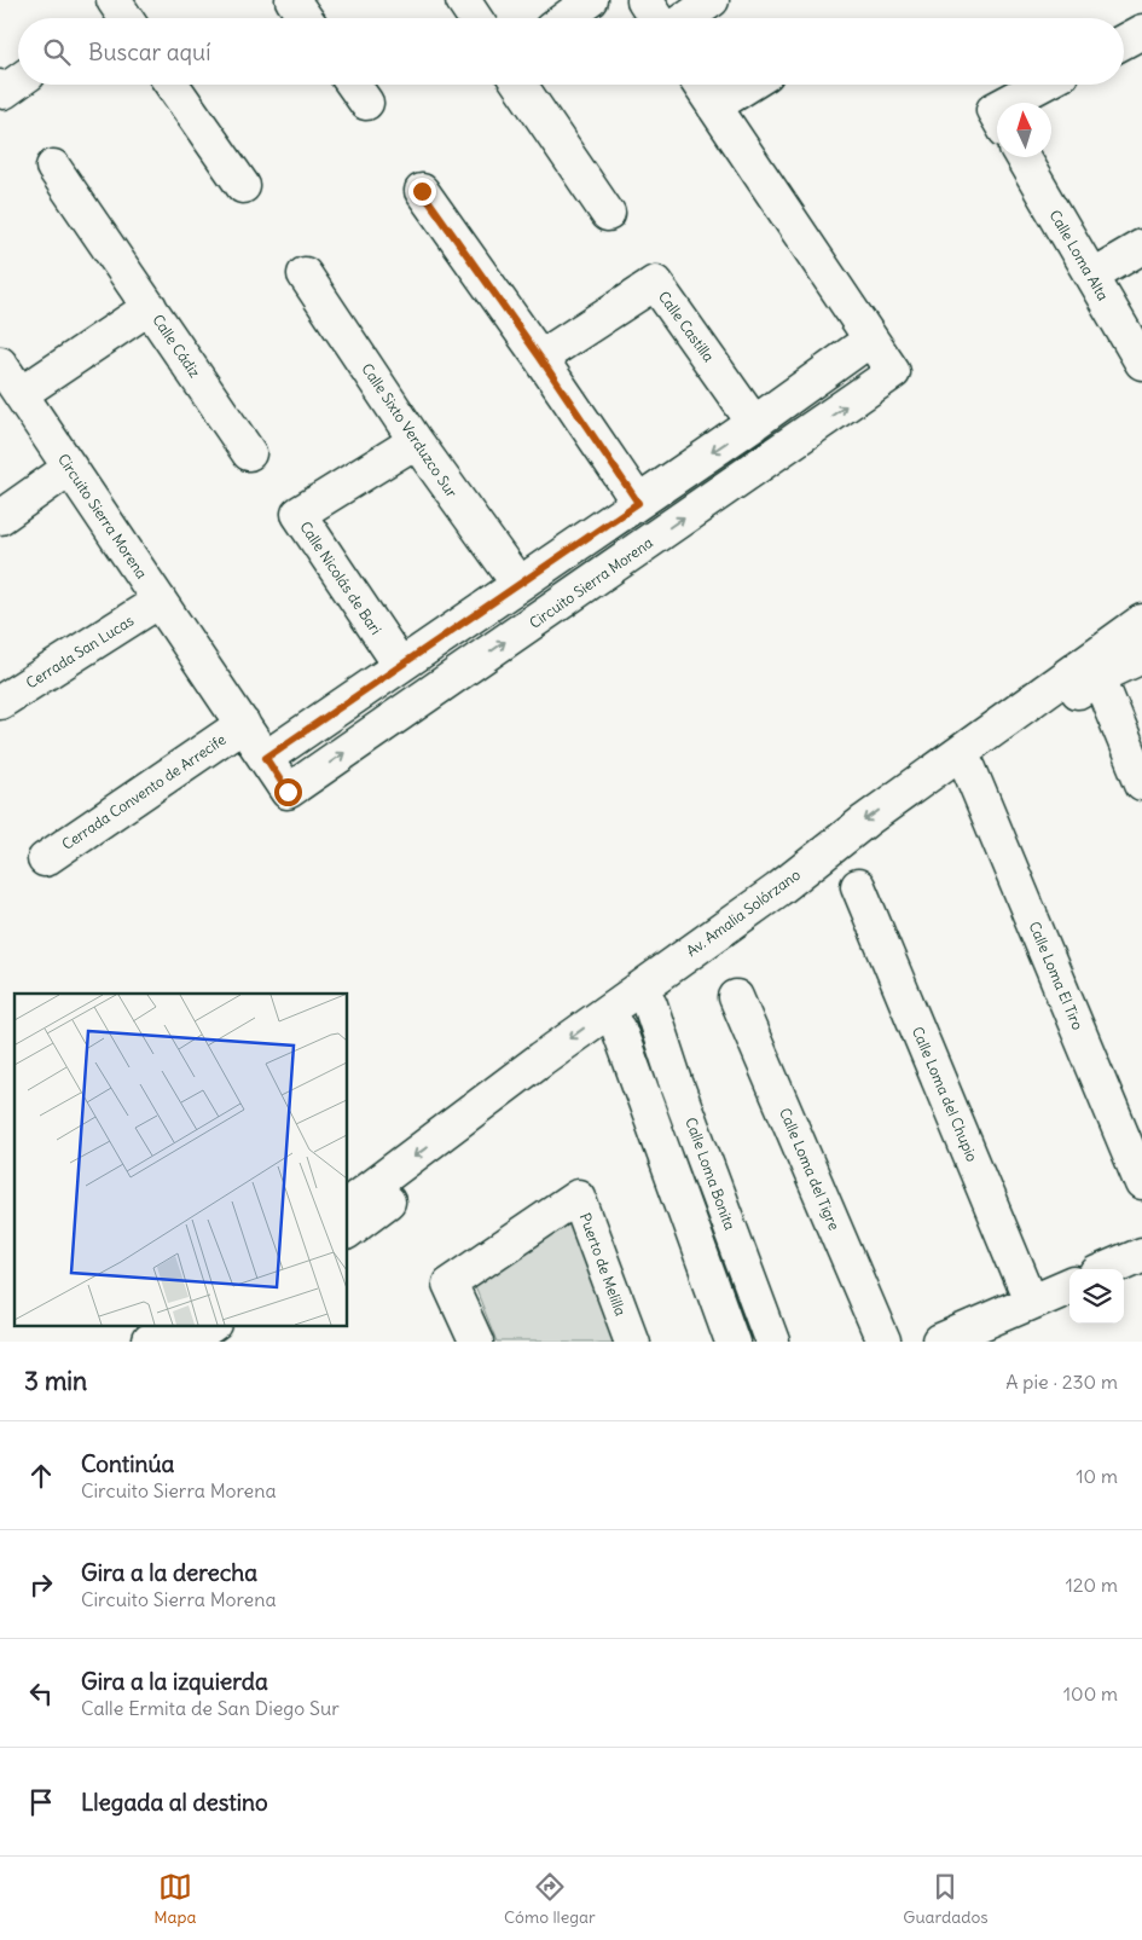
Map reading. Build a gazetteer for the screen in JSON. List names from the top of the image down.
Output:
{
  "streets": {
    "street": [
      "Calle Loma Alta",
      "Calle Castilla",
      "Calle Cádiz",
      "Calle Sixto Verduzco Sur",
      "Circuito Sierra Morena",
      "Calle Nicolás de Bari",
      "Cerrada San Lucas",
      "Cerrada Convento de Arrecife",
      "Av. Amalia Solórzano",
      "Calle Loma El Tiro",
      "Calle Loma del Chupio",
      "Calle Loma del Tigre",
      "Calle Loma Bonita",
      "Puerto de Melilla"
    ]
  },
  "crossings": [
    ["Calle Cádiz", "Circuito Sierra Morena"],
    ["Calle Sixto Verduzco Sur", "Calle Nicolás de Bari"],
    ["Circuito Sierra Morena", "Cerrada San Lucas"],
    ["Circuito Sierra Morena", "Cerrada Convento de Arrecife"],
    ["Av. Amalia Solórzano", "Calle Loma El Tiro"],
    ["Av. Amalia Solórzano", "Calle Loma Bonita"]
  ],
  "north": "top",
  "page": {
    "search": "Buscar aquí",
    "heading": ["3 min", "A pie · 230 m"],
    "list": [
      ["Continúa", "Circuito Sierra Morena", "10 m"],
      ["Gira a la derecha", "Circuito Sierra Morena", "120 m"],
      ["Gira a la izquierda", "Calle Ermita de San Diego Sur", "100 m"],
      "Llegada al destino"
    ],
    "nav": ["Mapa", "Cómo llegar", "Guardados"]
  }
}
